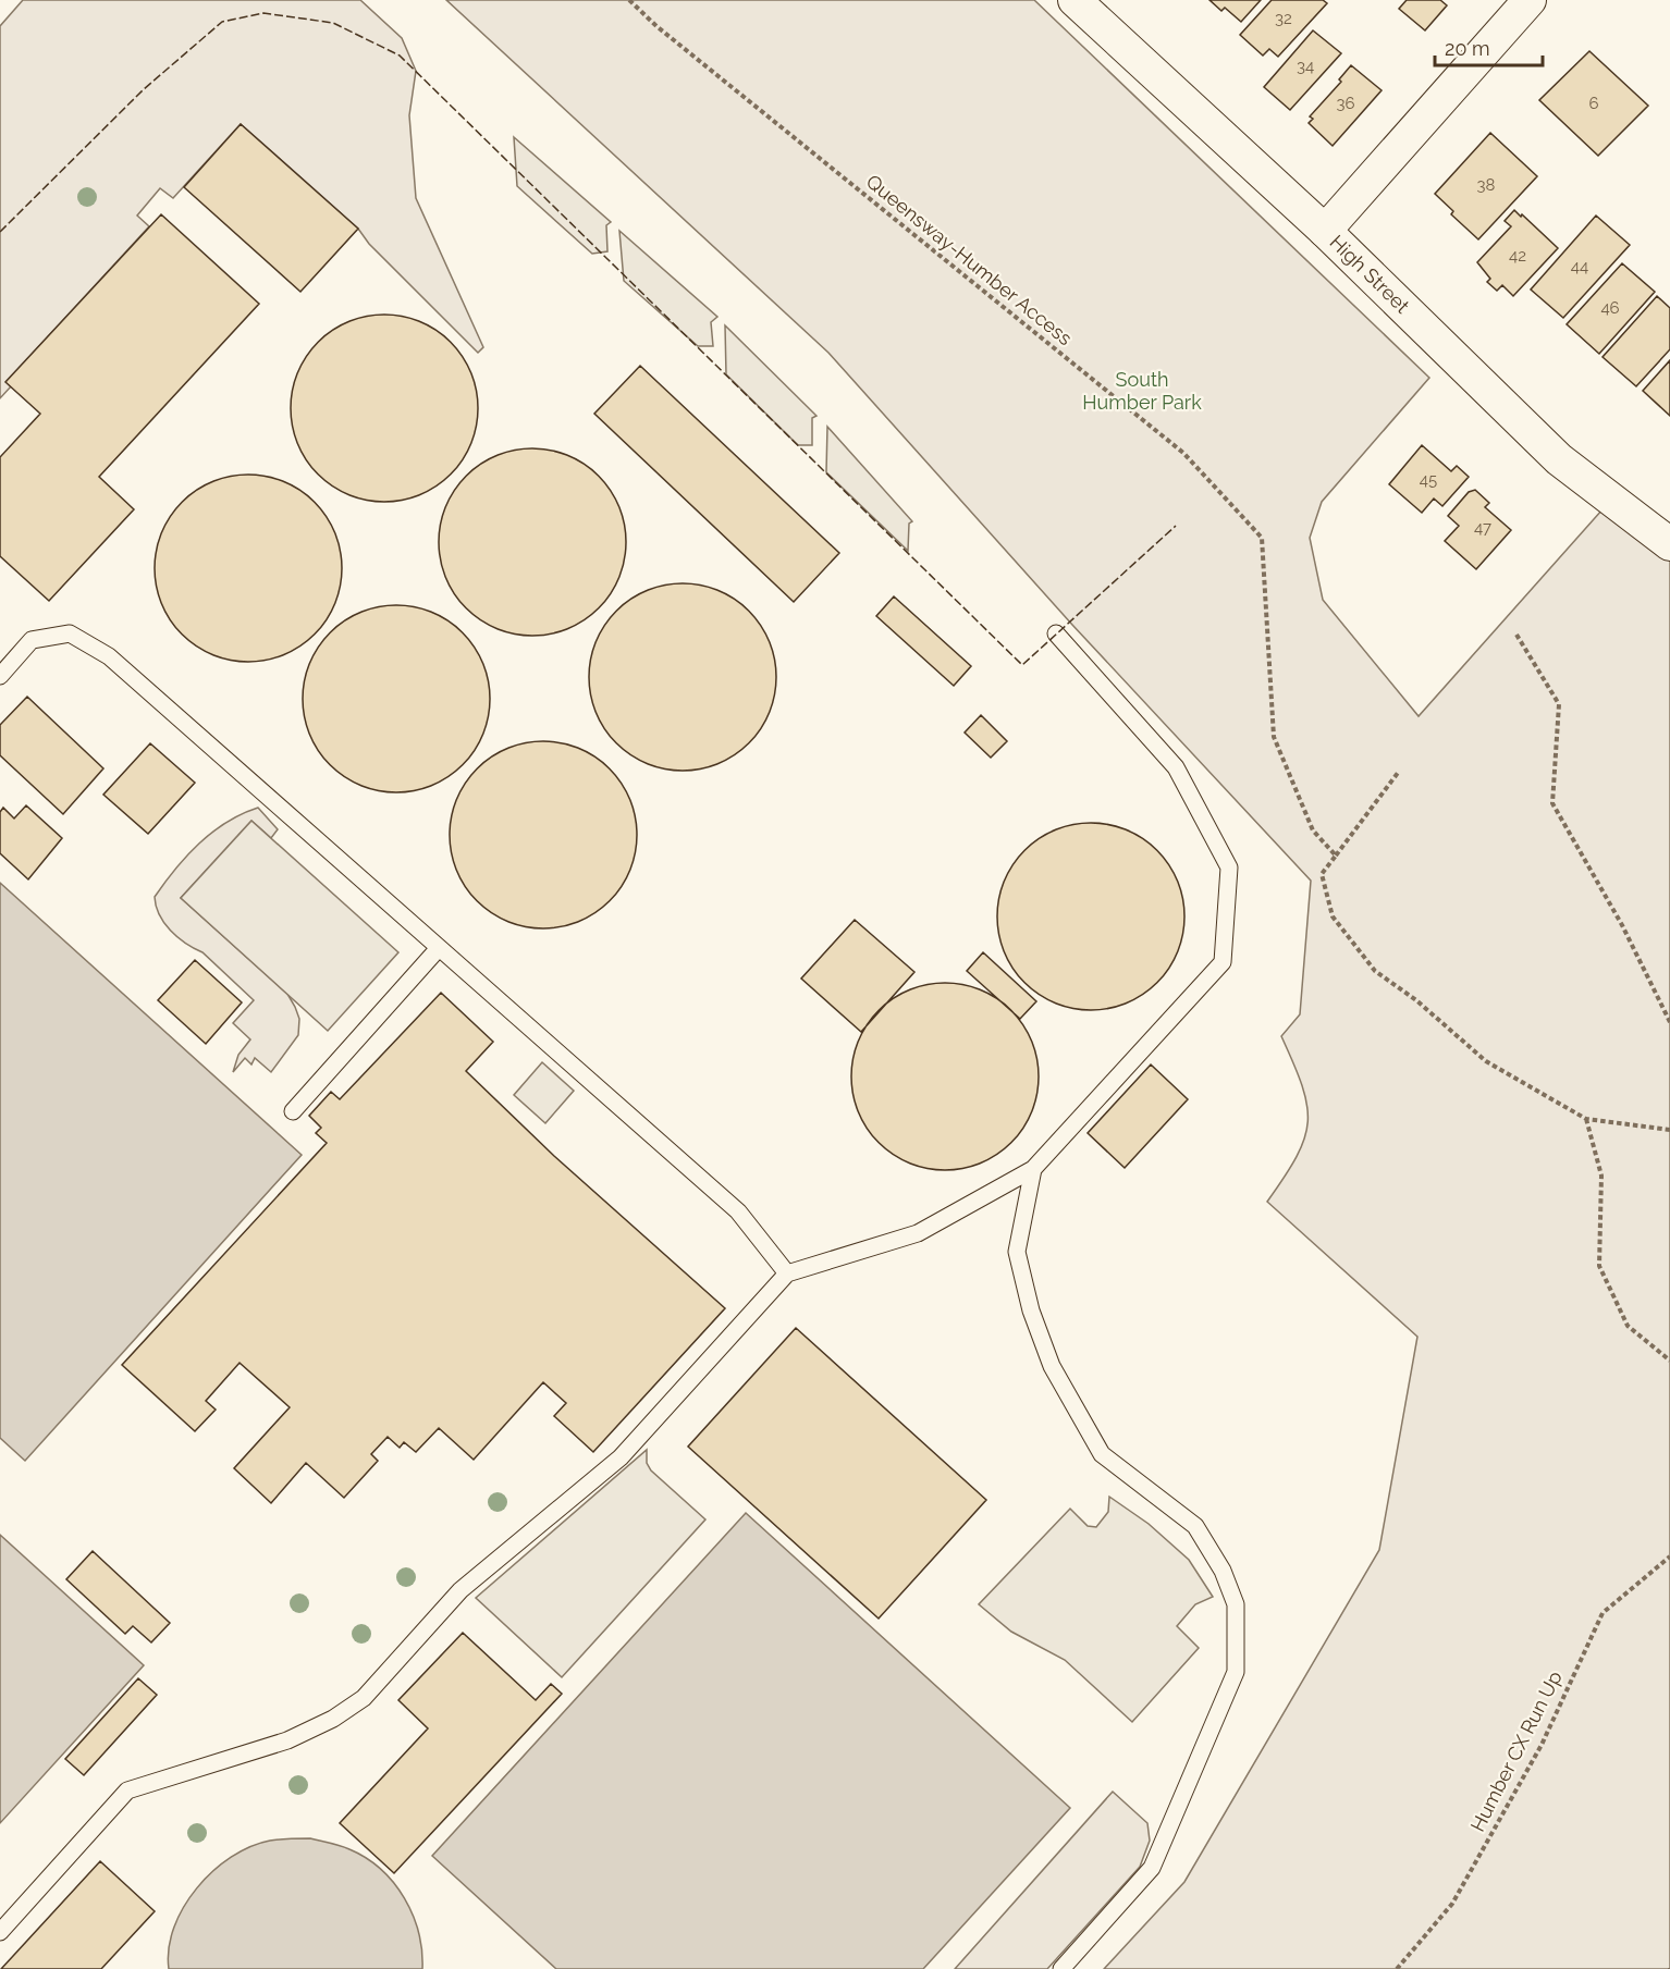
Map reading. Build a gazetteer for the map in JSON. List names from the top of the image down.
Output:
{
  "streets": {
    "street": ["High Street"],
    "path": ["Queensway-Humber Access", "Humber CX Run Up"]
  },
  "parks": ["South Humber Park"],
  "house_numbers": [
    "32",
    "34",
    "36",
    "6",
    "38",
    "42",
    "44",
    "46",
    "45",
    "47"
  ],
  "scale_bar": "20 m"
}
